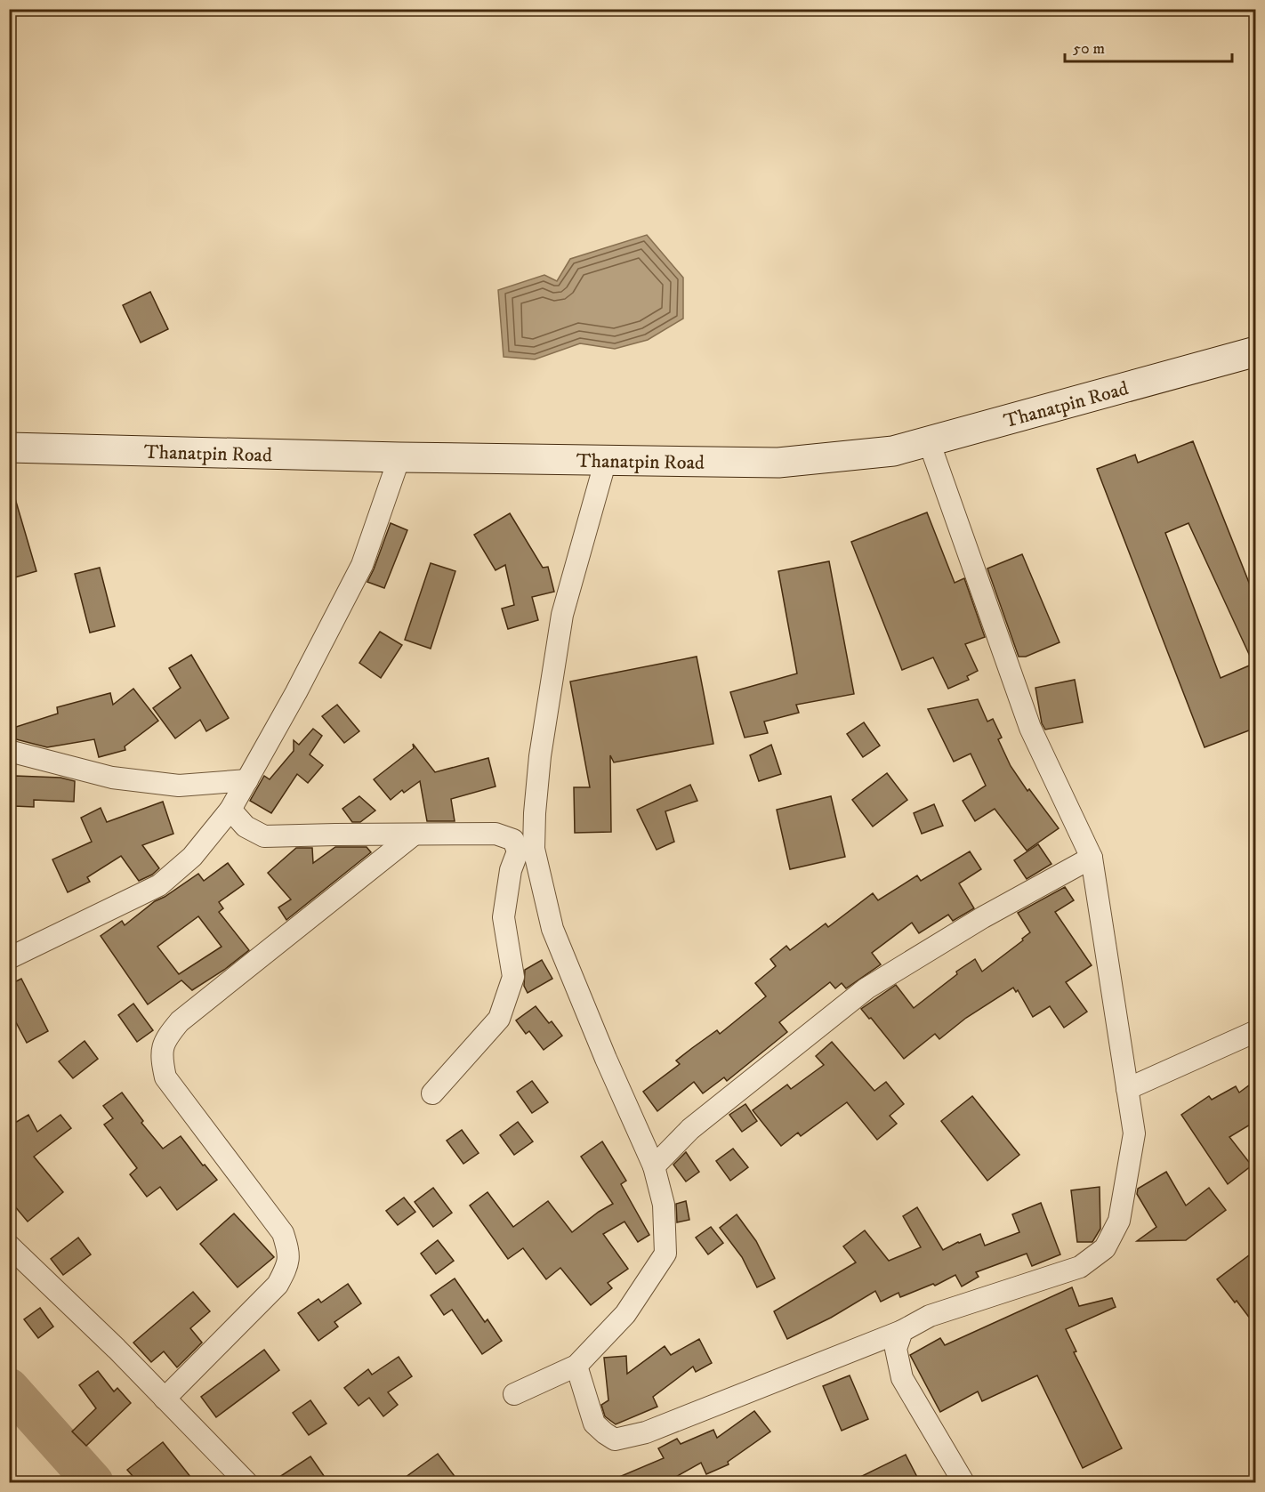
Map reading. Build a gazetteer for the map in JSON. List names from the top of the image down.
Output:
{
  "streets": {
    "main road": ["Thanatpin Road"]
  },
  "scale_bar": "50 m"
}
